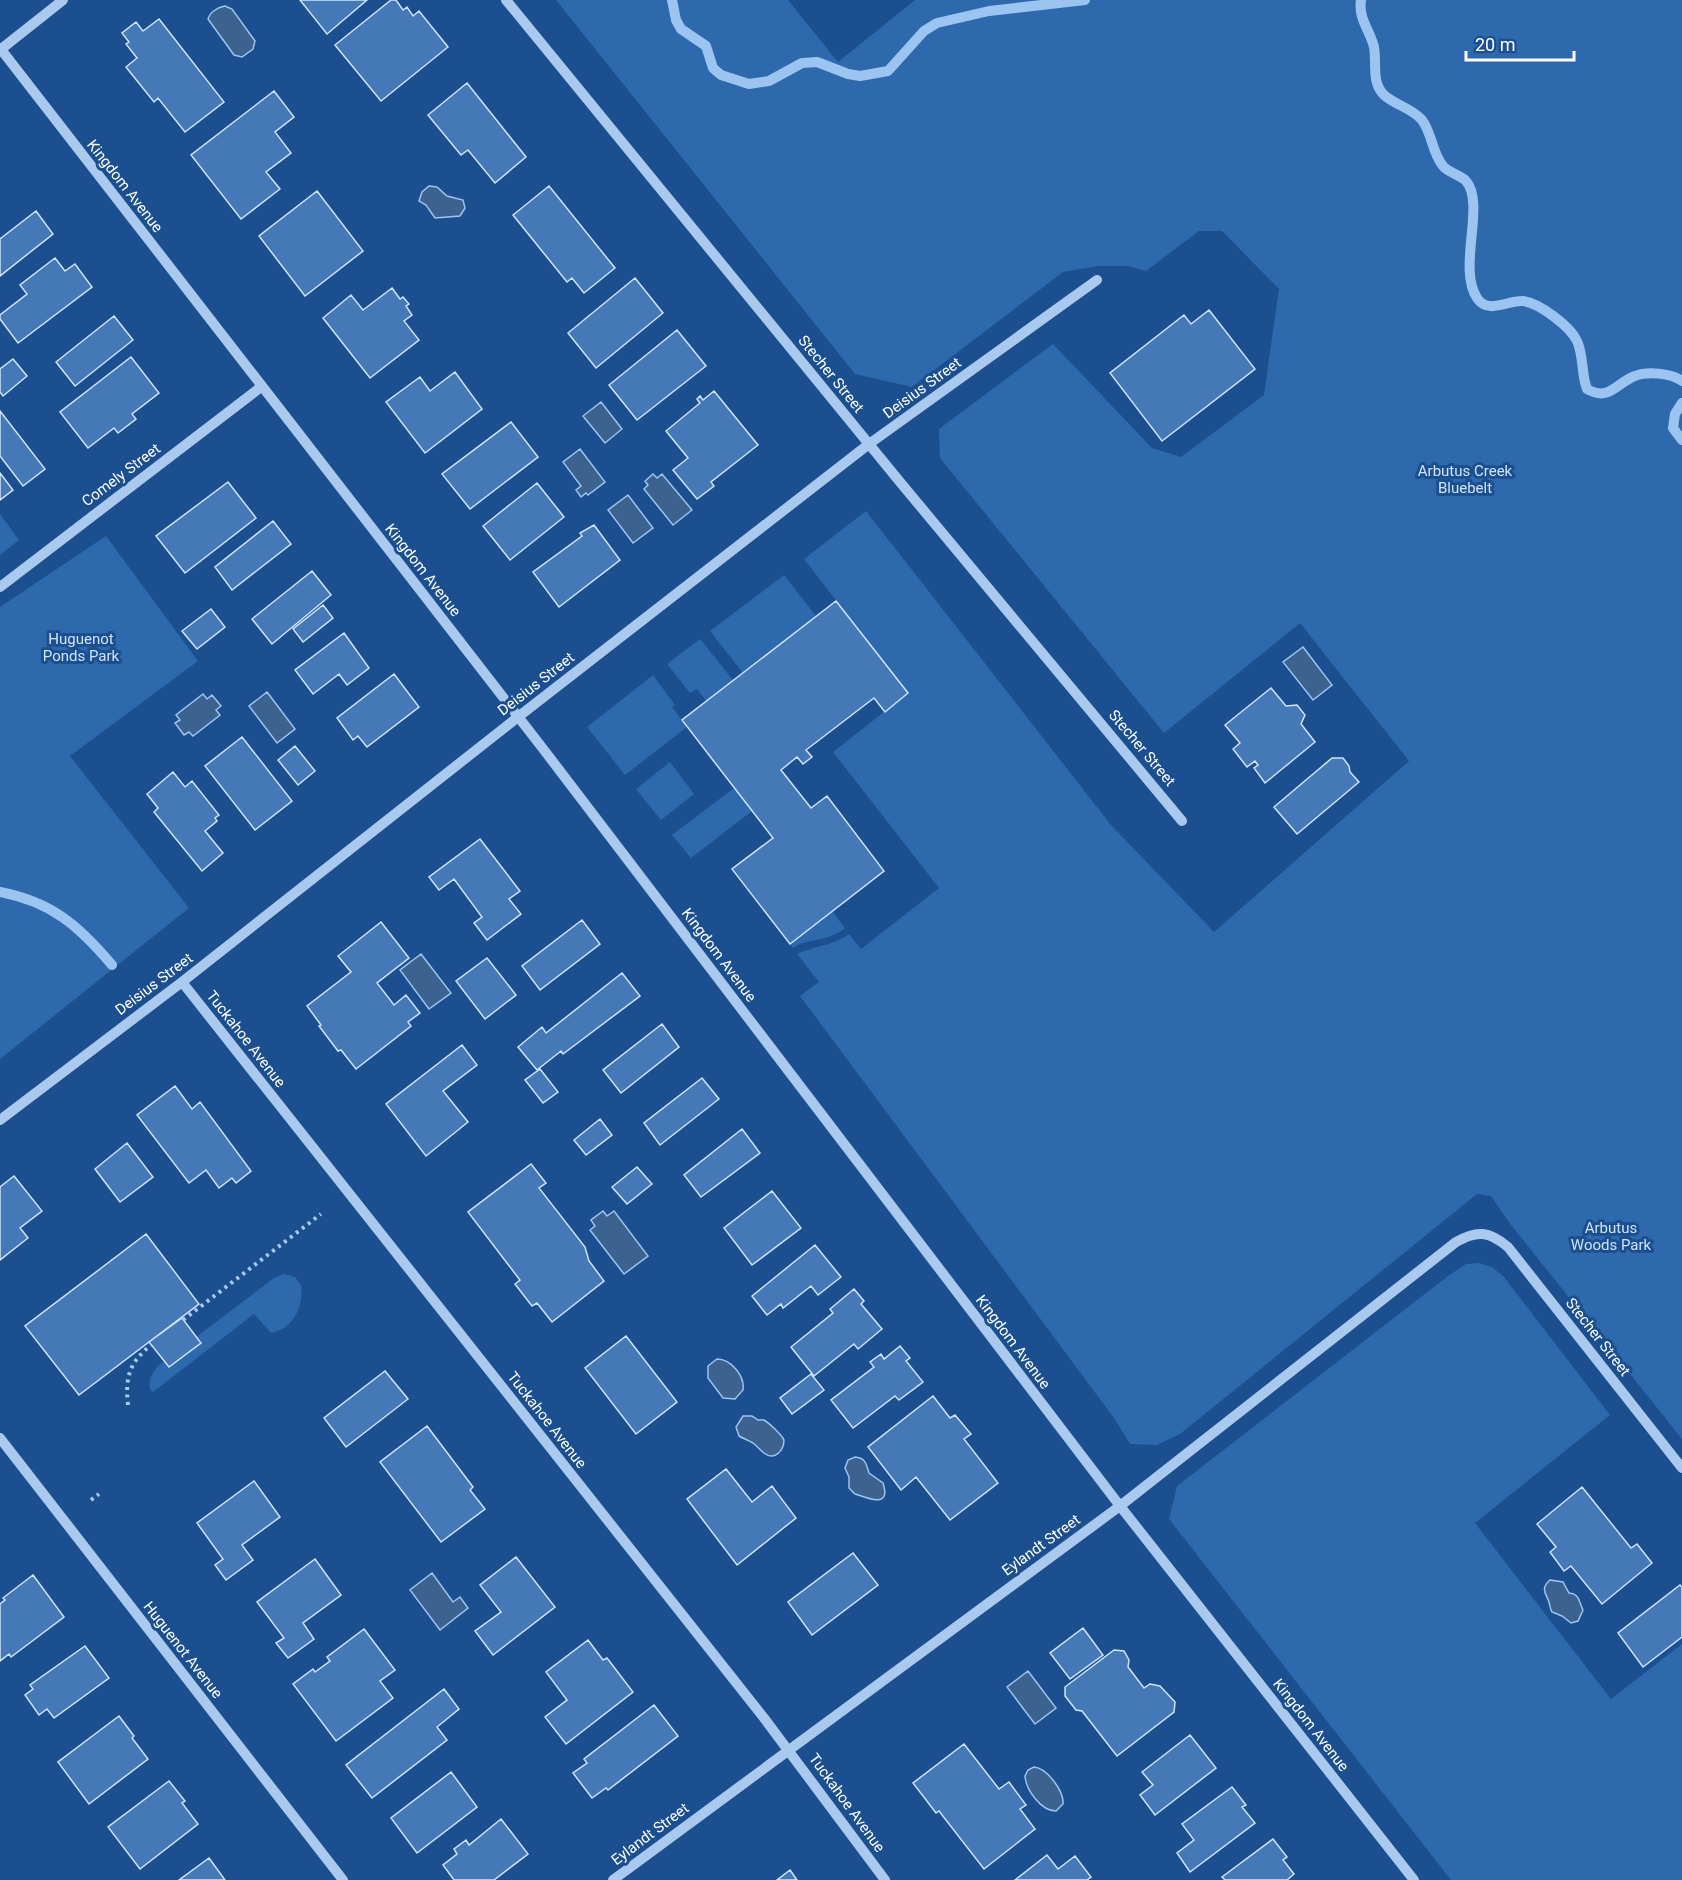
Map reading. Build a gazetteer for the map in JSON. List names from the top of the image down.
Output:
{
  "streets": {
    "street": [
      "Kingdom Avenue",
      "Stecher Street",
      "Deisius Street",
      "Comely Street",
      "Tuckahoe Avenue",
      "Eylandt Street",
      "Huguenot Avenue"
    ]
  },
  "crossings": [
    ["Kingdom Avenue", "Deisius Street"],
    ["Kingdom Avenue", "Comely Street"],
    ["Kingdom Avenue", "Eylandt Street"],
    ["Stecher Street", "Deisius Street"],
    ["Stecher Street", "Eylandt Street"],
    ["Deisius Street", "Tuckahoe Avenue"],
    ["Tuckahoe Avenue", "Eylandt Street"]
  ],
  "parks": ["Arbutus Creek Bluebelt", "Huguenot Ponds Park", "Arbutus Woods Park"],
  "scale_bar": "20 m"
}
